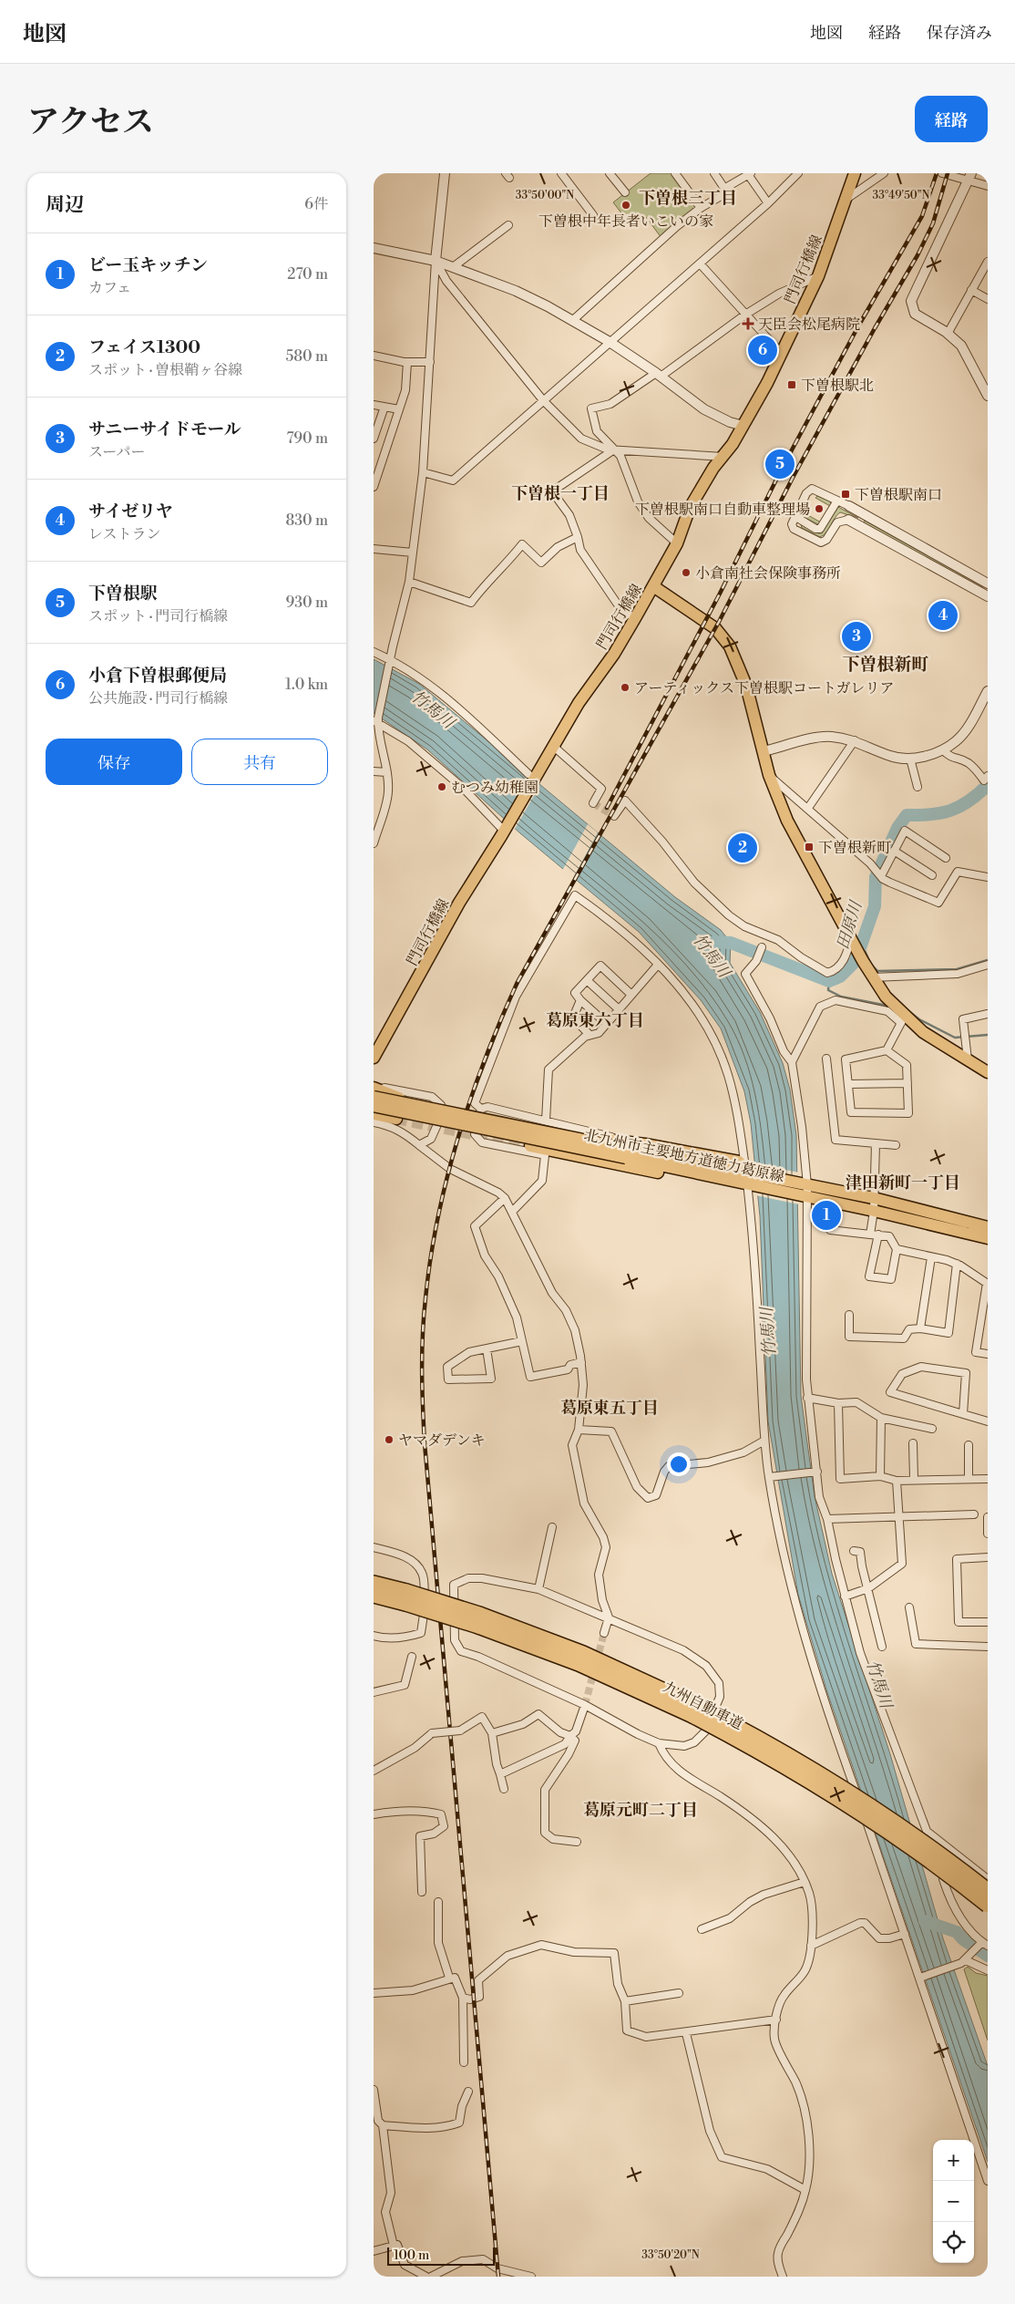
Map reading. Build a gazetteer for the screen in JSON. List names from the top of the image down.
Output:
{
  "streets": {
    "highway": ["九州自動車道"],
    "main road": ["門司行橋線", "北九州市主要地方道徳力葛原線"]
  },
  "districts": [
    "下曽根三丁目",
    "下曽根一丁目",
    "下曽根新町",
    "葛原東六丁目",
    "津田新町一丁目",
    "葛原東五丁目",
    "葛原元町二丁目"
  ],
  "water": ["竹馬川", "田原川"],
  "places": {
    "other": [
      "下曽根中年長者いこいの家",
      "下曽根駅南口自動車整理場",
      "小倉南社会保険事務所",
      "アーティックス下曽根駅コートガレリア",
      "むつみ幼稚園",
      "ヤマダデンキ"
    ],
    "health": ["天臣会松尾病院"],
    "transit": ["下曽根駅北", "下曽根駅南口", "下曽根新町"]
  },
  "scale_bar": "100 m",
  "page": {
    "header": "地図",
    "nav": ["地図", "経路", "保存済み"],
    "title": "アクセス",
    "buttons": [
      "経路",
      ["保存", "共有"]
    ],
    "heading": ["周辺", "6件"],
    "list": [
      {
        "mark": "1",
        "name": "ビー玉キッチン",
        "note": "カフェ",
        "value": "270 m"
      },
      {
        "mark": "2",
        "name": "フェイス1300",
        "note": "スポット · 曽根鞘ヶ谷線",
        "value": "580 m"
      },
      {
        "mark": "3",
        "name": "サニーサイドモール",
        "note": "スーパー",
        "value": "790 m"
      },
      {
        "mark": "4",
        "name": "サイゼリヤ",
        "note": "レストラン",
        "value": "830 m"
      },
      {
        "mark": "5",
        "name": "下曽根駅",
        "note": "スポット · 門司行橋線",
        "value": "930 m"
      },
      {
        "mark": "6",
        "name": "小倉下曽根郵便局",
        "note": "公共施設 · 門司行橋線",
        "value": "1.0 km"
      }
    ],
    "pins": [
      "6",
      "5",
      "4",
      "3",
      "2",
      "1"
    ],
    "map_buttons": ["+", "−"],
    "scale": "100 m"
  },
  "coordinates": ["33°50'00\"N", "33°49'50\"N", "33°50'20\"N"]
}
